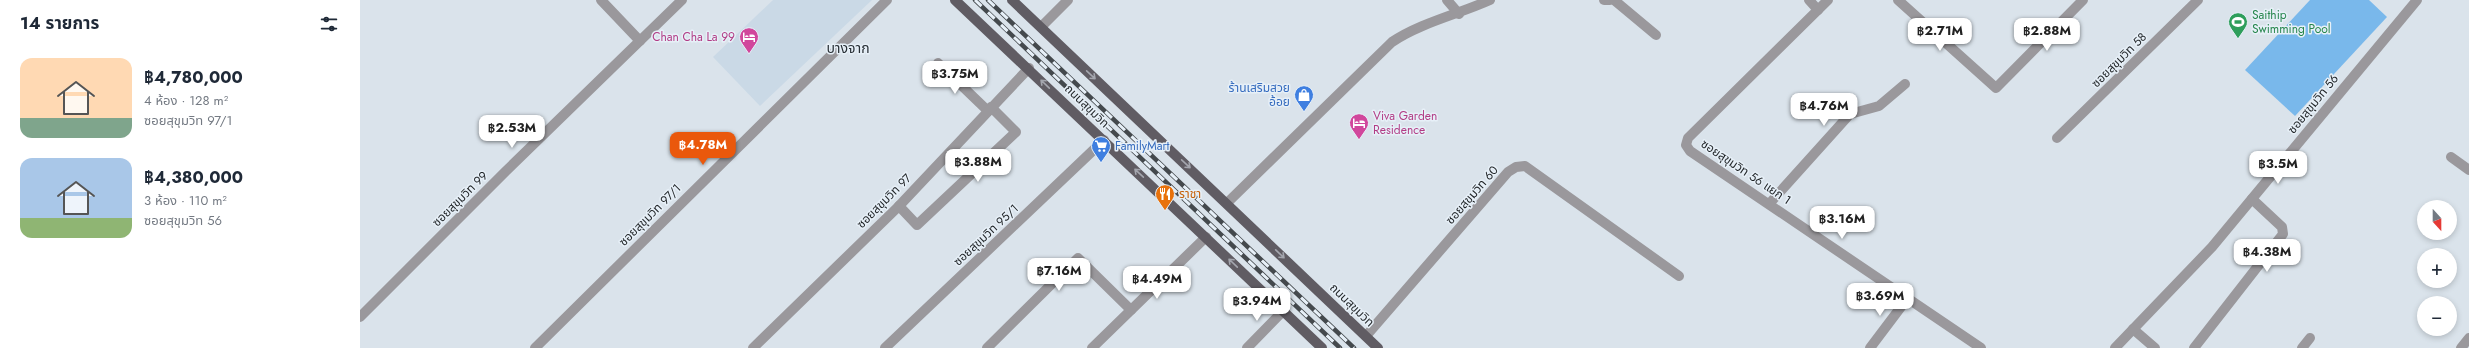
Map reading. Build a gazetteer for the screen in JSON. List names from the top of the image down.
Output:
{
  "streets": {
    "main road": ["ถนนสุขุมวิท"],
    "street": [
      "ซอยสุขุมวิท 58",
      "ซอยสุขุมวิท 56",
      "ซอยสุขุมวิท 56 แยก 1",
      "ซอยสุขุมวิท 60",
      "ซอยสุขุมวิท 99",
      "ซอยสุขุมวิท 97",
      "ซอยสุขุมวิท 97/1",
      "ซอยสุขุมวิท 95/1"
    ]
  },
  "crossings": [
    ["ถนนสุขุมวิท", "ซอยสุขุมวิท 60"],
    ["ถนนสุขุมวิท", "ซอยสุขุมวิท 97"],
    ["ถนนสุขุมวิท", "ซอยสุขุมวิท 95/1"]
  ],
  "districts": ["บางจาก"],
  "places": {
    "sports": ["Saithip Swimming Pool"],
    "hotel": ["Chan Cha La 99", "Viva Garden Residence"],
    "shop": ["ร้านเสริมสวย อ้อย"],
    "supermarket": ["FamilyMart"],
    "restaurant": ["ราชา"]
  },
  "north": "bottom",
  "page": {
    "heading": "14 รายการ",
    "price": [
      "฿2.71M",
      "฿2.88M",
      "฿3.75M",
      "฿4.76M",
      "฿2.53M",
      "฿4.78M",
      "฿3.88M",
      "฿3.5M",
      "฿3.16M",
      "฿4.38M",
      "฿7.16M",
      "฿4.49M",
      "฿3.69M",
      "฿3.94M"
    ],
    "list": [
      {
        "name": "฿4,780,000",
        "note": "4 ห้อง · 128 m² · ซอยสุขุมวิท 97/1"
      },
      {
        "name": "฿4,380,000",
        "note": "3 ห้อง · 110 m² · ซอยสุขุมวิท 56"
      }
    ],
    "map_buttons": ["+", "−"]
  }
}
